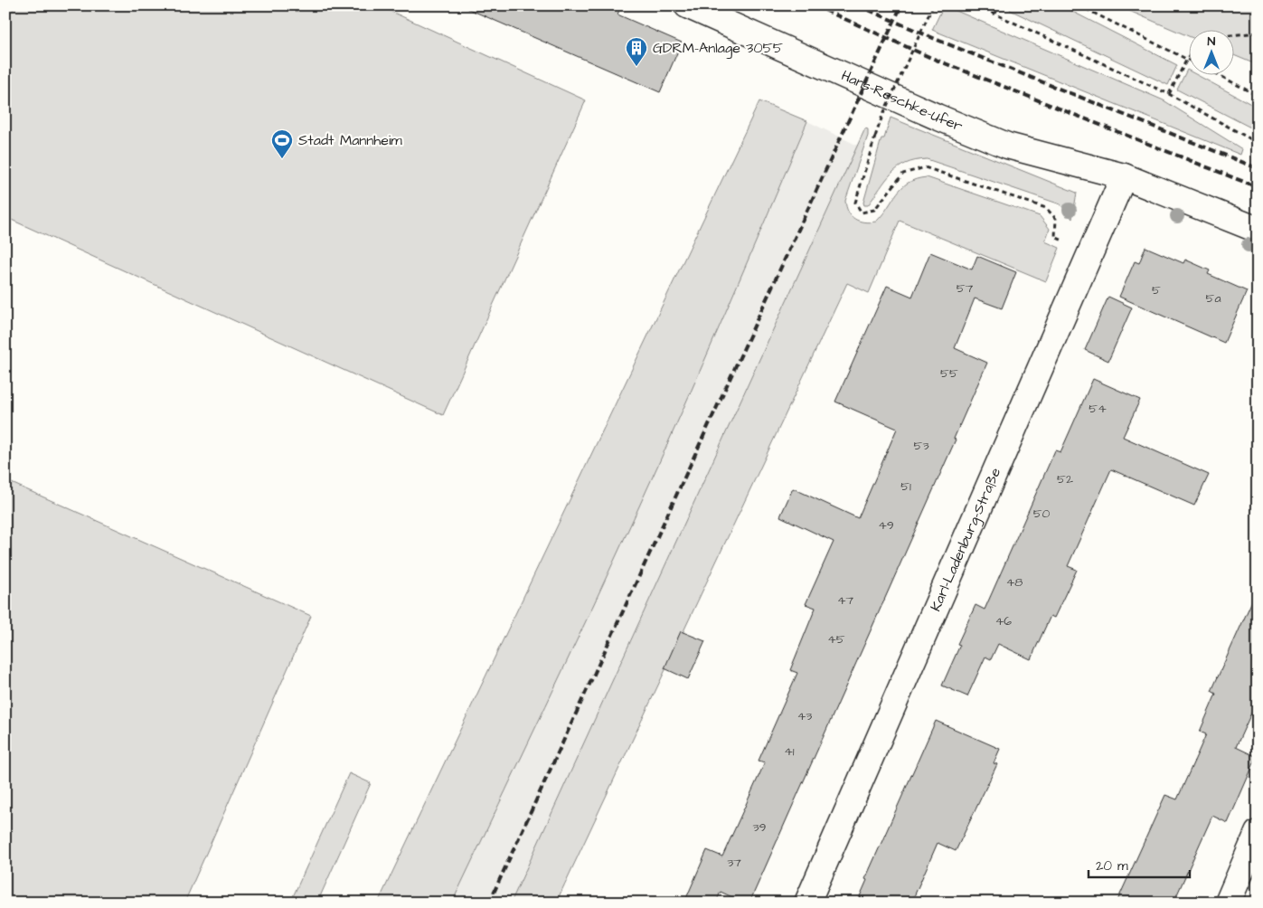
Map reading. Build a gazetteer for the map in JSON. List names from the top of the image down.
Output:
{
  "streets": {
    "street": ["Hans-Reschke-Ufer", "Karl-Ladenburg-Straße"]
  },
  "crossings": [
    ["Hans-Reschke-Ufer", "Karl-Ladenburg-Straße"]
  ],
  "places": {
    "building": ["GDRM-Anlage 3055"],
    "sports": ["Stadt Mannheim"]
  },
  "house_numbers": [
    "57",
    "5",
    "5a",
    "55",
    "54",
    "53",
    "52",
    "51",
    "50",
    "49",
    "48",
    "47",
    "46",
    "45",
    "43",
    "41",
    "39",
    "37"
  ],
  "scale_bar": "20 m",
  "north": "top"
}
